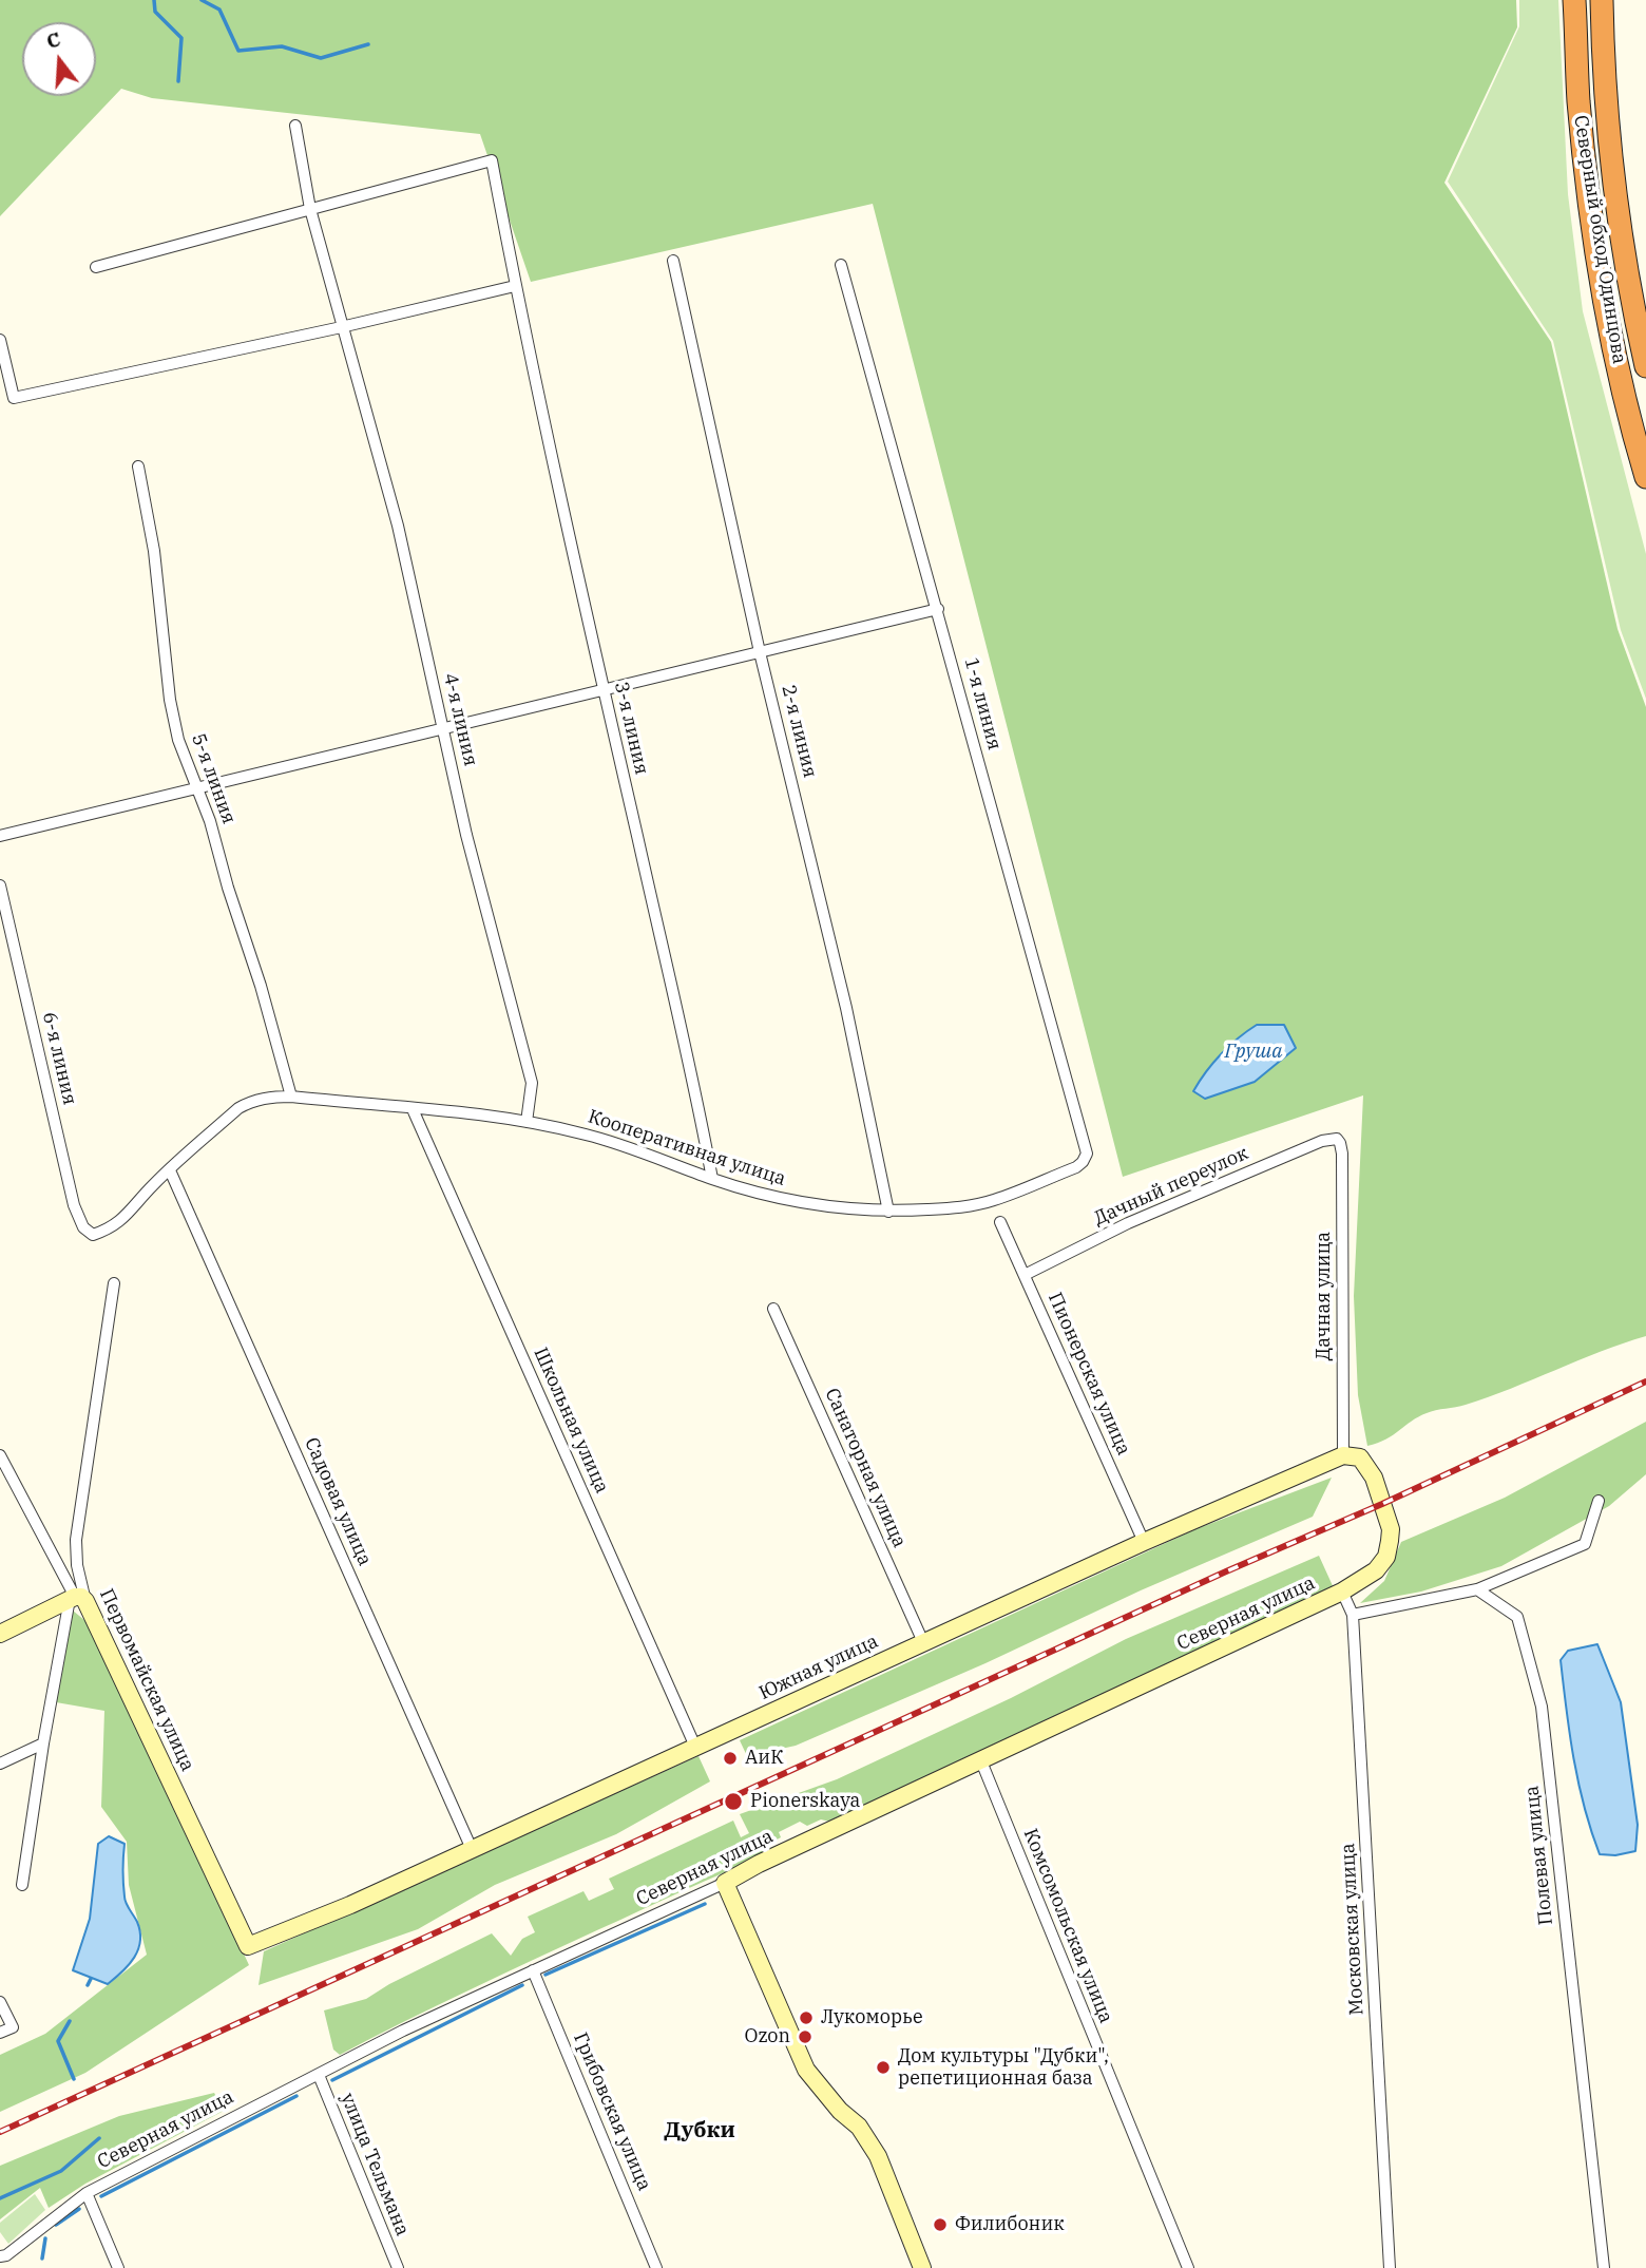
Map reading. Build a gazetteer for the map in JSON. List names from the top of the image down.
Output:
{
  "streets": {
    "highway": ["Северный обход Одинцова"],
    "street": [
      "1-я линия",
      "4-я линия",
      "3-я линия",
      "2-я линия",
      "5-я линия",
      "6-я линия",
      "Кооперативная улица",
      "Дачный переулок",
      "Дачная улица",
      "Пионерская улица",
      "Школьная улица",
      "Санаторная улица",
      "Садовая улица",
      "Северная улица",
      "Южная улица",
      "Первомайская улица",
      "Полевая улица",
      "Комсомольская улица",
      "Московская улица",
      "Грибовская улица",
      "улица Тельмана"
    ]
  },
  "crossings": [
    ["1-я линия", "Кооперативная улица"],
    ["4-я линия", "3-я линия"],
    ["4-я линия", "Кооперативная улица"],
    ["3-я линия", "Кооперативная улица"],
    ["2-я линия", "Кооперативная улица"],
    ["5-я линия", "Кооперативная улица"],
    ["6-я линия", "Кооперативная улица"],
    ["Кооперативная улица", "Школьная улица"],
    ["Кооперативная улица", "Садовая улица"],
    ["Дачный переулок", "Дачная улица"],
    ["Дачный переулок", "Пионерская улица"],
    ["Дачная улица", "Северная улица"],
    ["Дачная улица", "Южная улица"],
    ["Пионерская улица", "Южная улица"],
    ["Школьная улица", "Южная улица"],
    ["Санаторная улица", "Южная улица"],
    ["Садовая улица", "Южная улица"],
    ["Северная улица", "Южная улица"],
    ["Северная улица", "Комсомольская улица"],
    ["Северная улица", "Московская улица"],
    ["Северная улица", "Грибовская улица"],
    ["Северная улица", "улица Тельмана"],
    ["Южная улица", "Первомайская улица"]
  ],
  "districts": ["Дубки"],
  "water": ["Груша"],
  "places": [
    "АиК",
    "Pionerskaya",
    "Лукоморье",
    "Ozon",
    "Дом культуры \"Дубки\", репетиционная база",
    "Филибоник"
  ],
  "north": "top"
}
